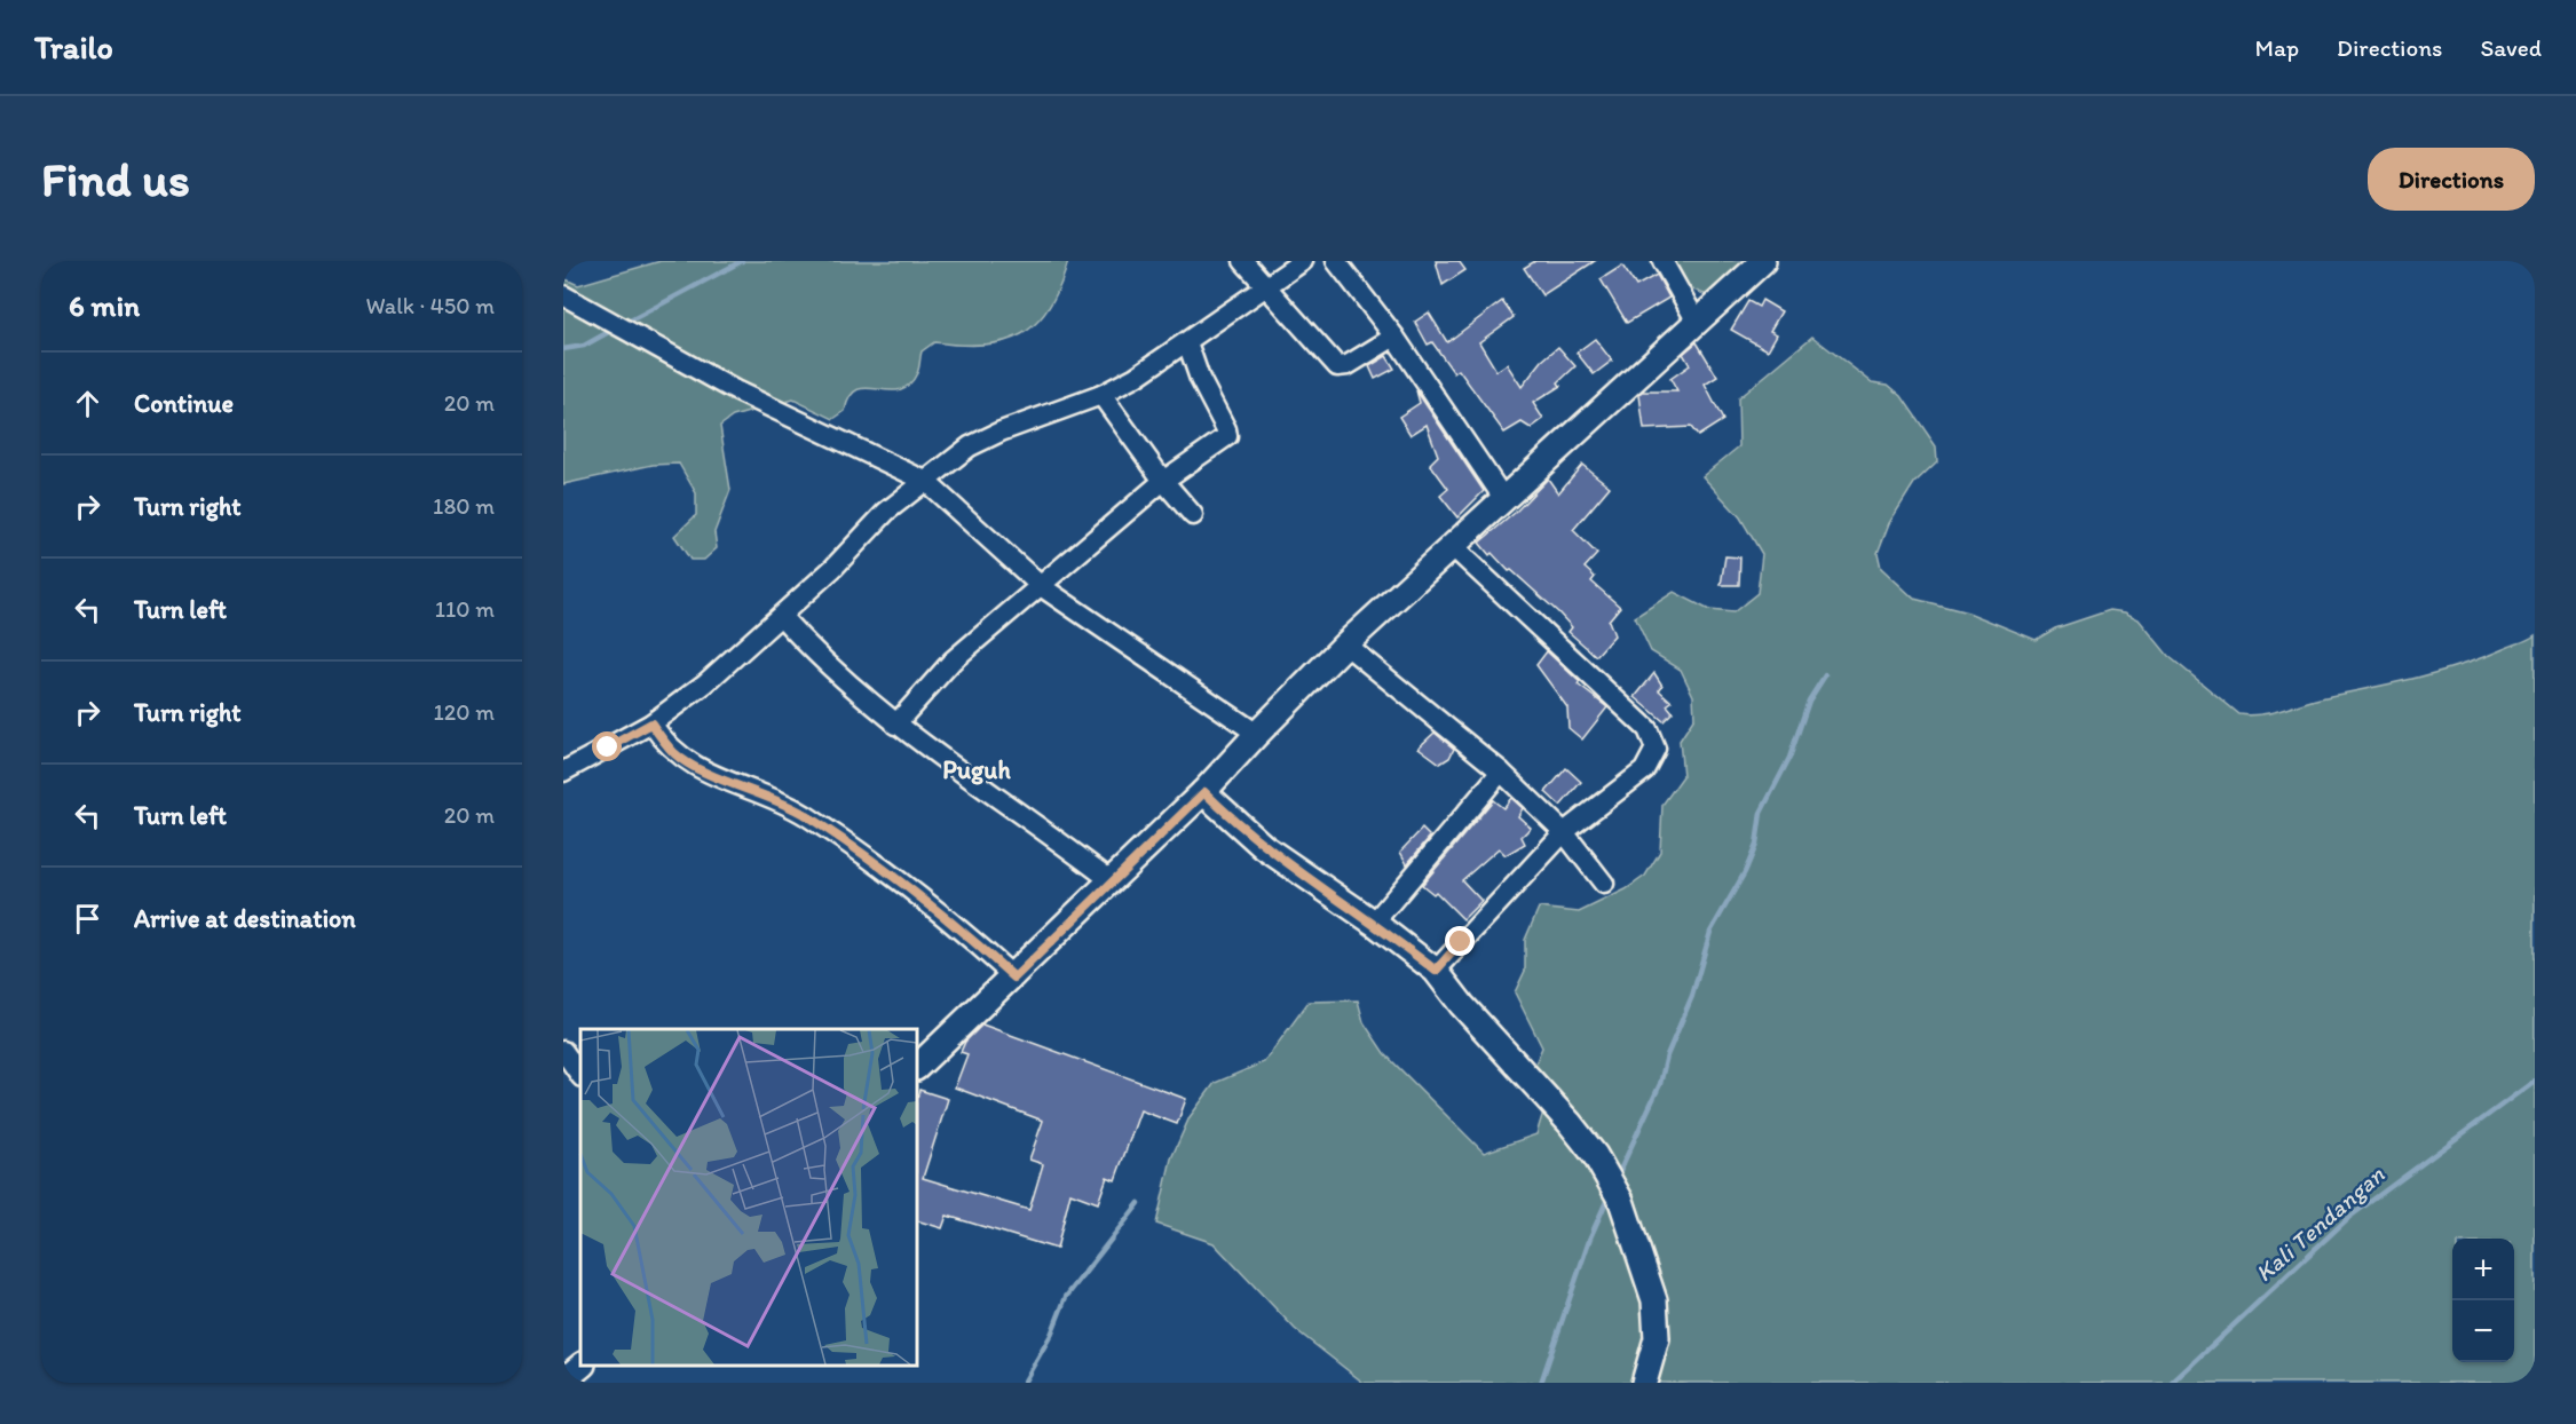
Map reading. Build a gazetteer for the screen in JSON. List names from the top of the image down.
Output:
{
  "districts": ["Puguh"],
  "water": ["Kali Tendangan"],
  "page": {
    "header": "Trailo",
    "nav": ["Map", "Directions", "Saved"],
    "buttons": "Directions",
    "title": "Find us",
    "heading": ["6 min", "Walk · 450 m"],
    "list": [
      ["Continue", "20 m"],
      ["Turn right", "180 m"],
      ["Turn left", "110 m"],
      ["Turn right", "120 m"],
      ["Turn left", "20 m"],
      "Arrive at destination"
    ],
    "map_buttons": ["+", "−"]
  }
}
